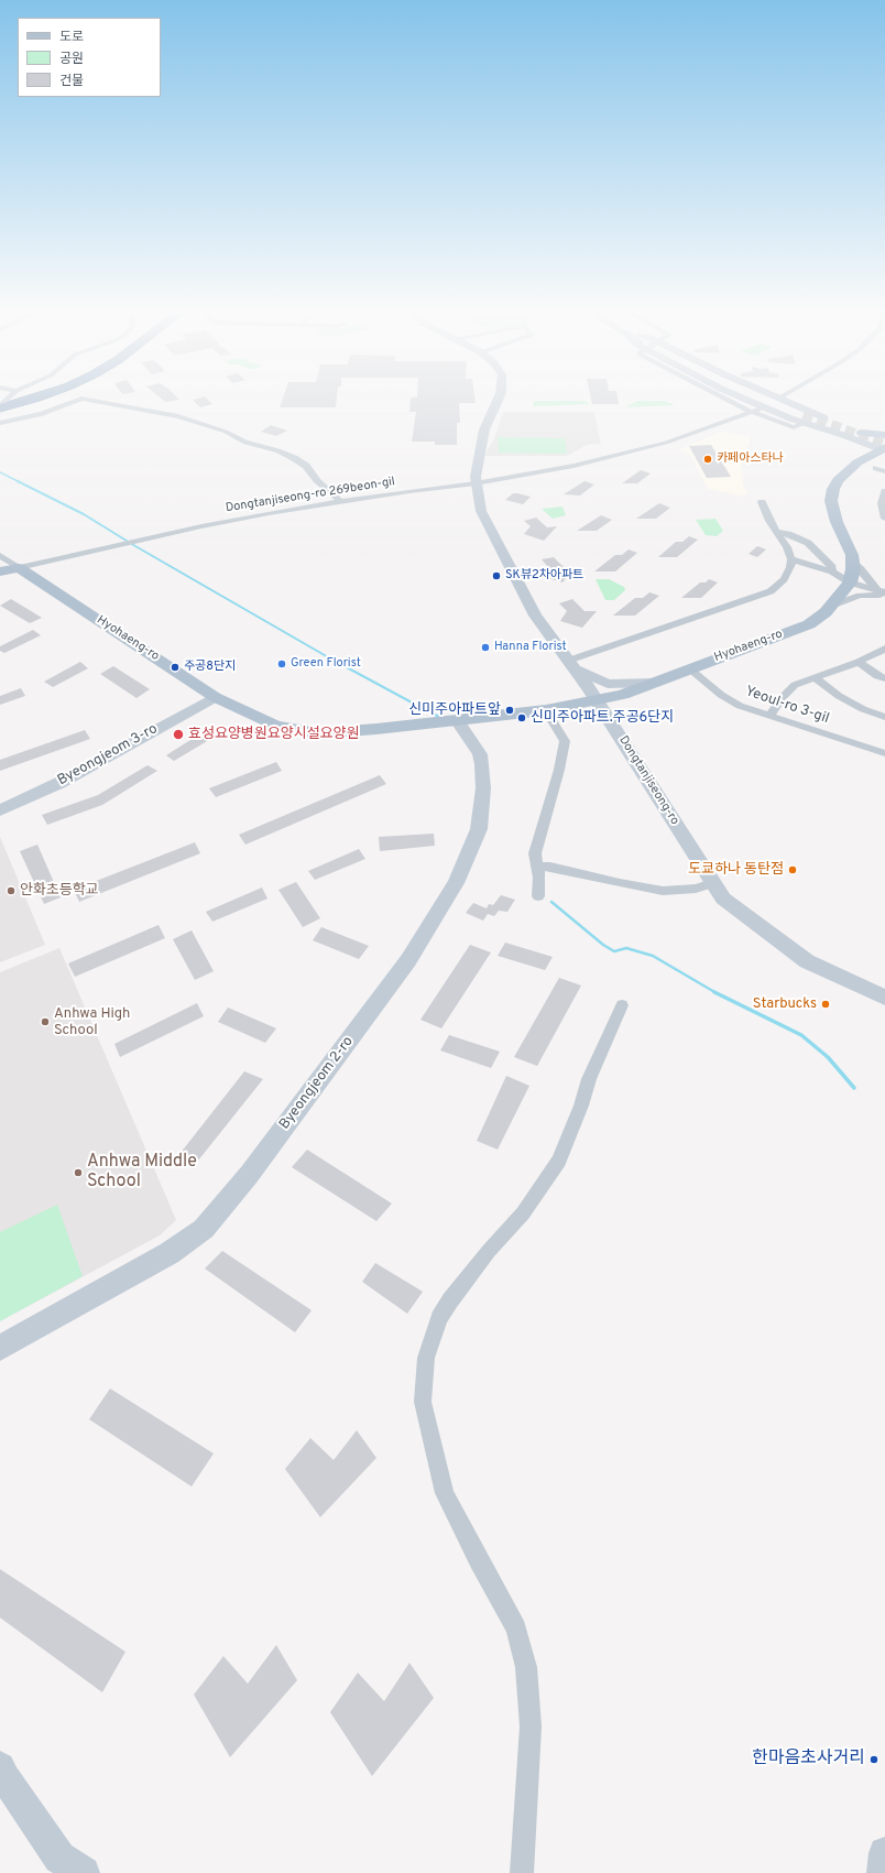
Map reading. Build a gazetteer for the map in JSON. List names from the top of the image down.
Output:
{
  "streets": {
    "main road": [
      "Hyohaeng-ro",
      "Byeongjeom 3-ro",
      "Dongtanjiseong-ro",
      "Byeongjeom 2-ro"
    ],
    "street": ["Dongtanjiseong-ro 269beon-gil", "Yeoul-ro 3-gil"]
  },
  "crossings": [
    ["Dongtanjiseong-ro 269beon-gil", "Dongtanjiseong-ro"],
    ["Hyohaeng-ro", "Yeoul-ro 3-gil"],
    ["Hyohaeng-ro", "Byeongjeom 3-ro"],
    ["Hyohaeng-ro", "Dongtanjiseong-ro"],
    ["Hyohaeng-ro", "Byeongjeom 2-ro"]
  ],
  "places": [
    "카페아스타나",
    "SK뷰2차아파트",
    "Hanna Florist",
    "Green Florist",
    "주공8단지",
    "신미주아파트앞",
    "신미주아파트.주공6단지",
    "효성요양병원요양시설요양원",
    "도쿄하나 동탄점",
    "안화초등학교",
    "Starbucks",
    "Anhwa High School",
    "Anhwa Middle School",
    "한마음초사거리"
  ],
  "legend": ["도로", "공원", "건물"]
}
